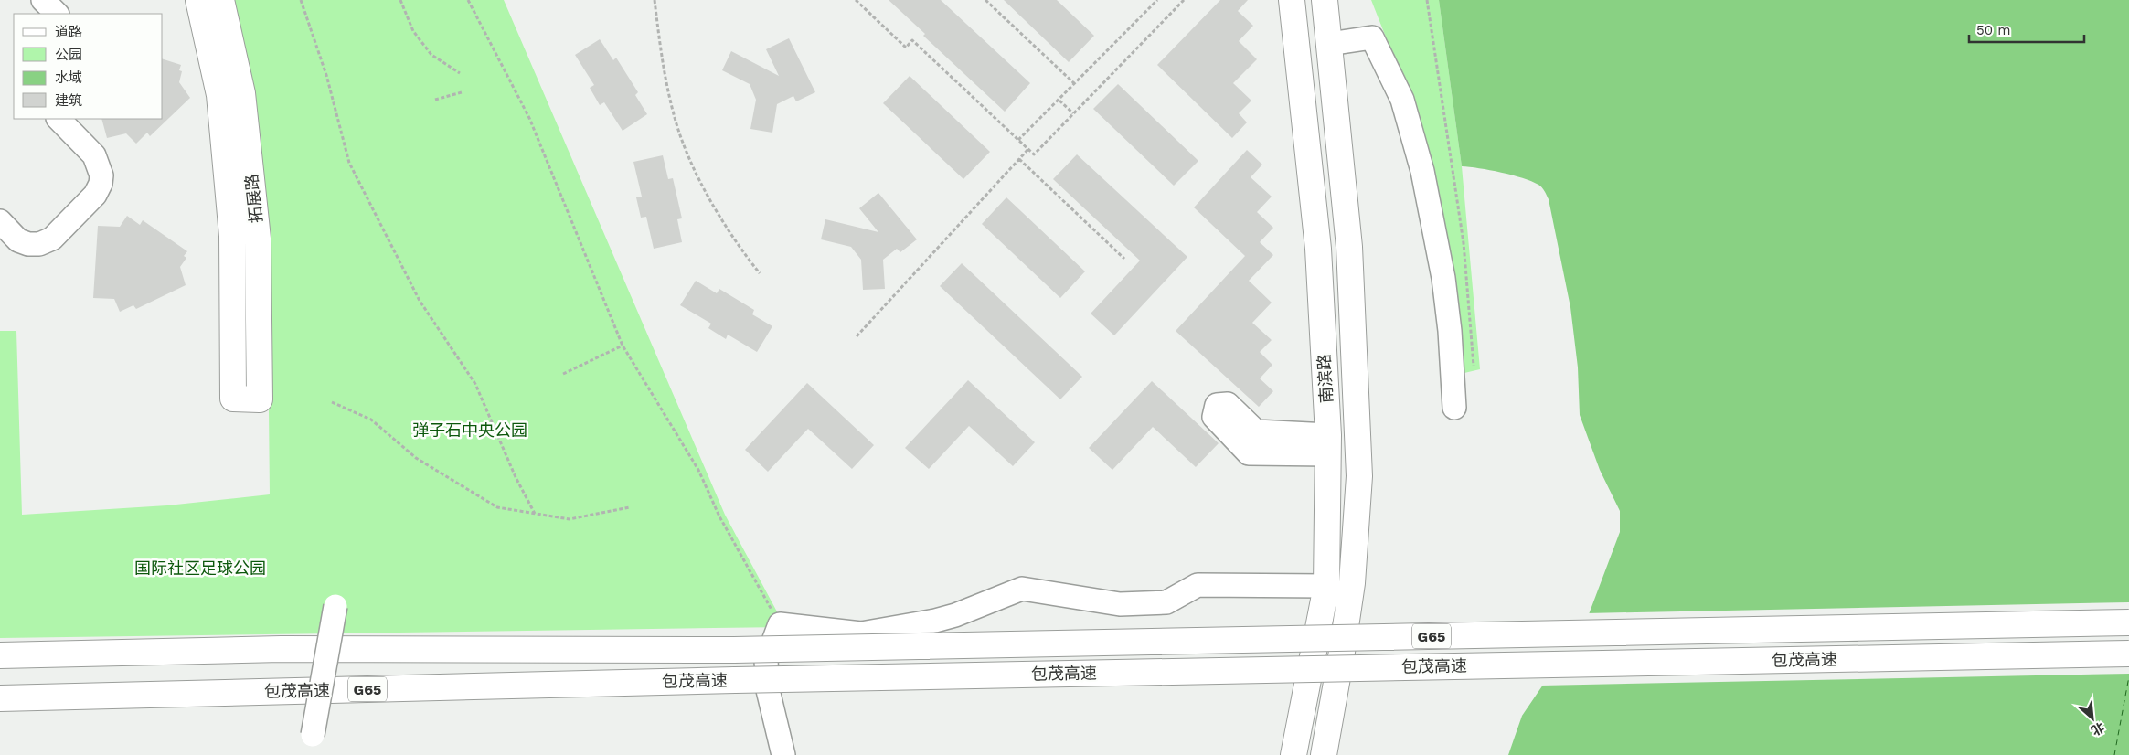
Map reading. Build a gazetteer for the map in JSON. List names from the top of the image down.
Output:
{
  "streets": {
    "main road": [
      "拓展路",
      "南滨路",
      "G65",
      "包茂高速"
    ]
  },
  "parks": ["弹子石中央公园", "国际社区足球公园"],
  "legend": [
    "道路",
    "公园",
    "水域",
    "建筑"
  ],
  "scale_bar": "50 m",
  "north": "bottom right"
}
